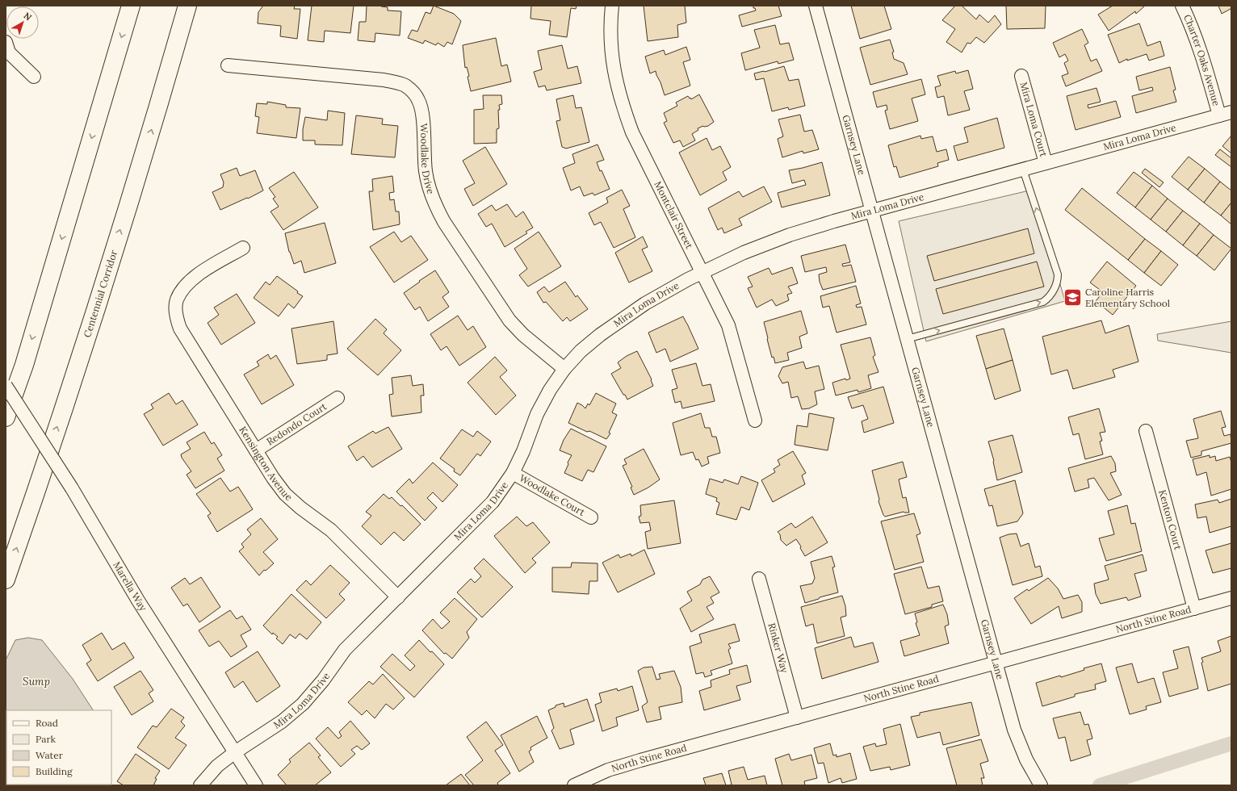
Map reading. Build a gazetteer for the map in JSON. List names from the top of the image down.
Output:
{
  "streets": {
    "highway": ["Centennial Corridor"],
    "street": [
      "Charter Oaks Avenue",
      "Mira Loma Court",
      "Mira Loma Drive",
      "Garnsey Lane",
      "Woodlake Drive",
      "Montclair Street",
      "Redondo Court",
      "Kensington Avenue",
      "Woodlake Court",
      "Kenton Court",
      "Marella Way",
      "North Stine Road",
      "Rinker Way"
    ]
  },
  "crossings": [
    ["Charter Oaks Avenue", "Mira Loma Drive"],
    ["Mira Loma Court", "Mira Loma Drive"],
    ["Mira Loma Drive", "Garnsey Lane"],
    ["Mira Loma Drive", "Woodlake Drive"],
    ["Mira Loma Drive", "Montclair Street"],
    ["Mira Loma Drive", "Kensington Avenue"],
    ["Mira Loma Drive", "Woodlake Court"],
    ["Mira Loma Drive", "Marella Way"],
    ["Garnsey Lane", "North Stine Road"],
    ["Redondo Court", "Kensington Avenue"],
    ["Kenton Court", "North Stine Road"],
    ["North Stine Road", "Rinker Way"]
  ],
  "water": ["Sump"],
  "places": {
    "school or university": ["Caroline Harris Elementary School"]
  },
  "legend": [
    "Road",
    "Park",
    "Water",
    "Building"
  ],
  "north": "top right"
}
